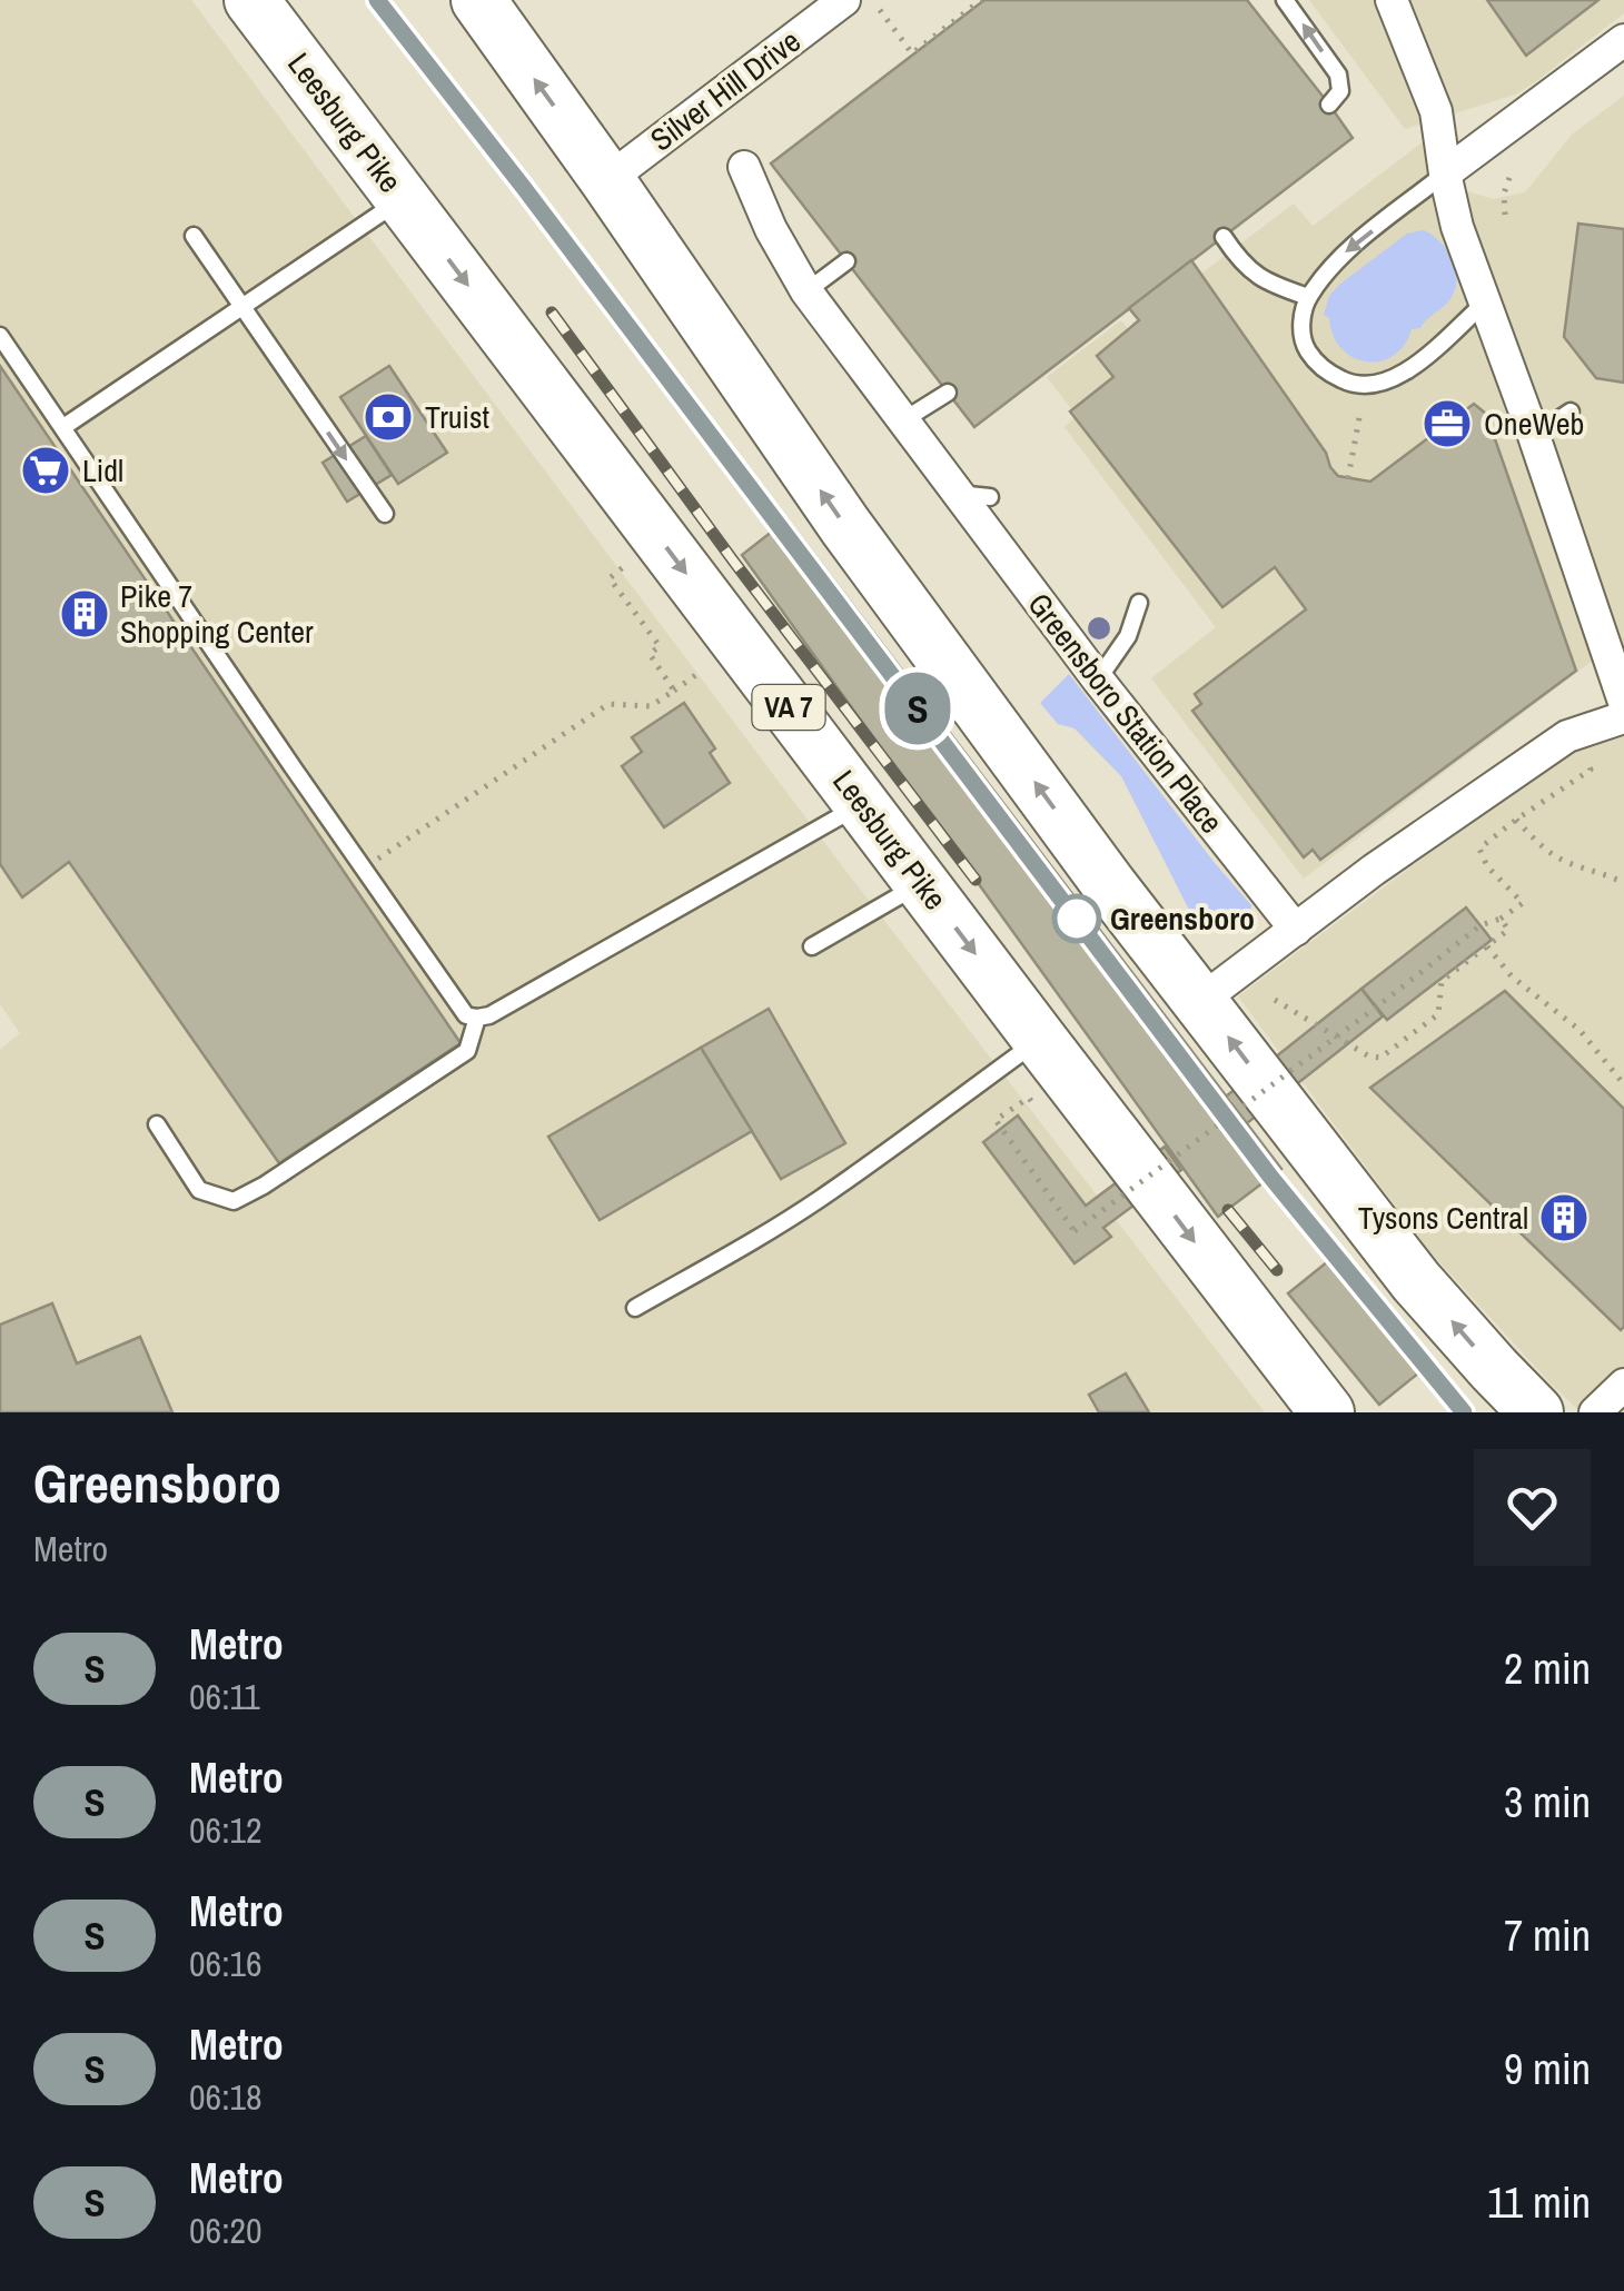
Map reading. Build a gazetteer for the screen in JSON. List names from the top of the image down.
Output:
{
  "streets": {
    "highway": ["Leesburg Pike", "VA 7"],
    "street": ["Silver Hill Drive", "Greensboro Station Place"]
  },
  "places": {
    "bank": ["Truist"],
    "office": ["OneWeb"],
    "supermarket": ["Lidl"],
    "building": ["Pike 7 Shopping Center", "Tysons Central"],
    "other": ["Greensboro"]
  },
  "lines": ["metro line S"],
  "page": {
    "on_map": "S",
    "heading": ["Greensboro", "Metro"],
    "list": [
      {
        "mark": "S",
        "name": "Metro",
        "note": "06:11",
        "value": "2 min"
      },
      {
        "mark": "S",
        "name": "Metro",
        "note": "06:12",
        "value": "3 min"
      },
      {
        "mark": "S",
        "name": "Metro",
        "note": "06:16",
        "value": "7 min"
      },
      {
        "mark": "S",
        "name": "Metro",
        "note": "06:18",
        "value": "9 min"
      },
      {
        "mark": "S",
        "name": "Metro",
        "note": "06:20",
        "value": "11 min"
      }
    ]
  }
}
